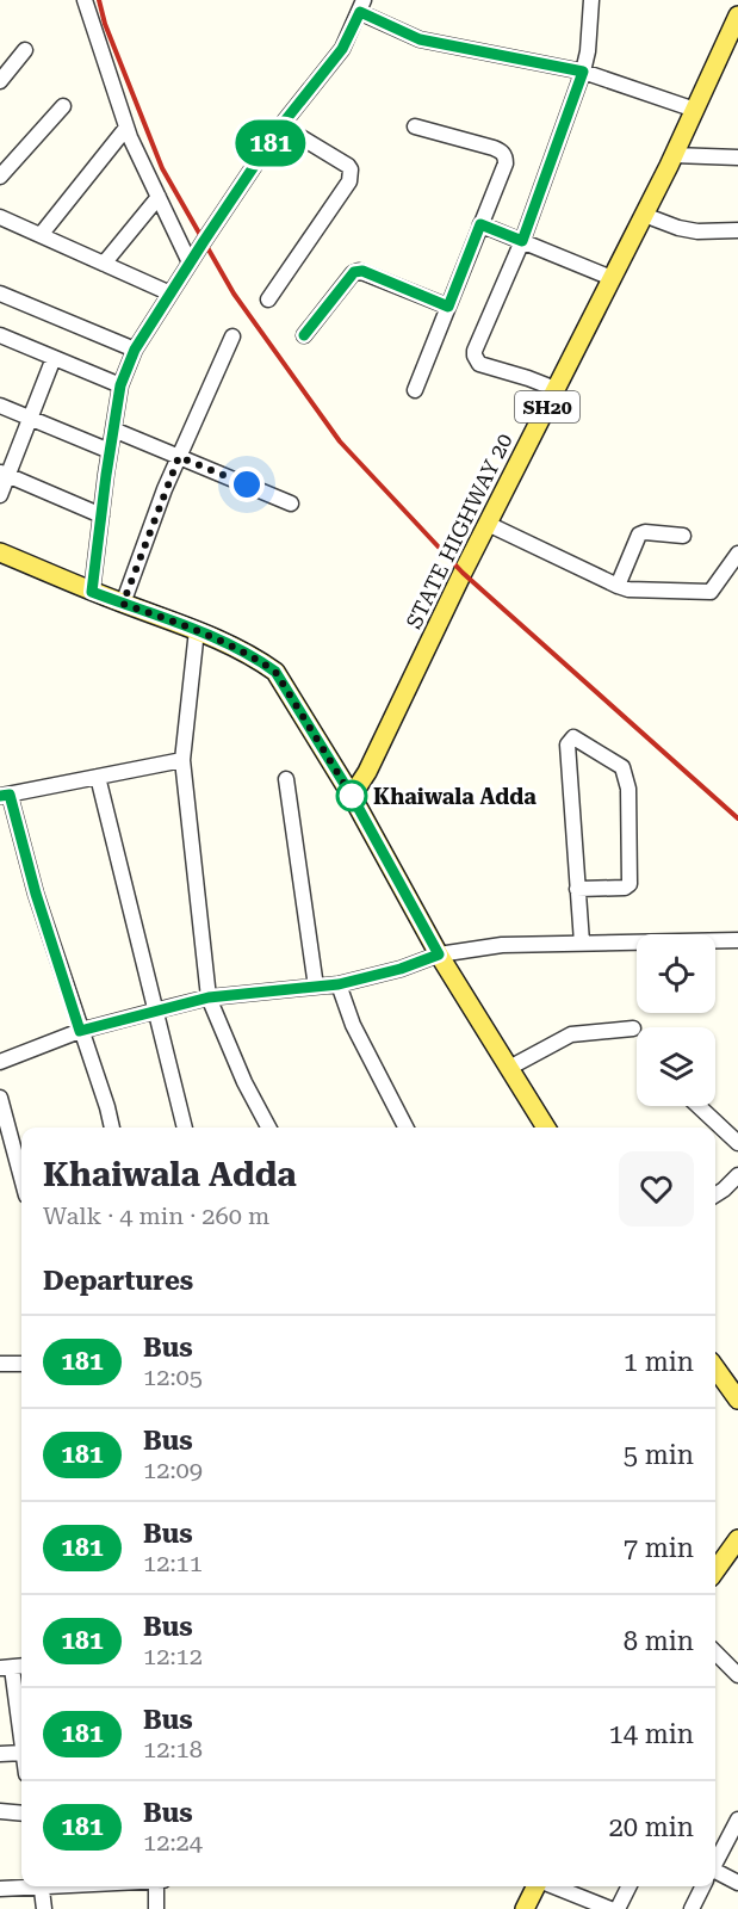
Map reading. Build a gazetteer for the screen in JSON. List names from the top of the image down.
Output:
{
  "streets": {
    "main road": ["SH20", "STATE HIGHWAY 20"]
  },
  "places": ["Khaiwala Adda"],
  "lines": ["bus line 181"],
  "page": {
    "on_map": "181",
    "heading": [
      ["Khaiwala Adda", "Walk · 4 min · 260 m"],
      "Departures"
    ],
    "list": [
      {
        "mark": "181",
        "name": "Bus",
        "note": "12:05",
        "value": "1 min"
      },
      {
        "mark": "181",
        "name": "Bus",
        "note": "12:09",
        "value": "5 min"
      },
      {
        "mark": "181",
        "name": "Bus",
        "note": "12:11",
        "value": "7 min"
      },
      {
        "mark": "181",
        "name": "Bus",
        "note": "12:12",
        "value": "8 min"
      },
      {
        "mark": "181",
        "name": "Bus",
        "note": "12:18",
        "value": "14 min"
      },
      {
        "mark": "181",
        "name": "Bus",
        "note": "12:24",
        "value": "20 min"
      }
    ]
  }
}
